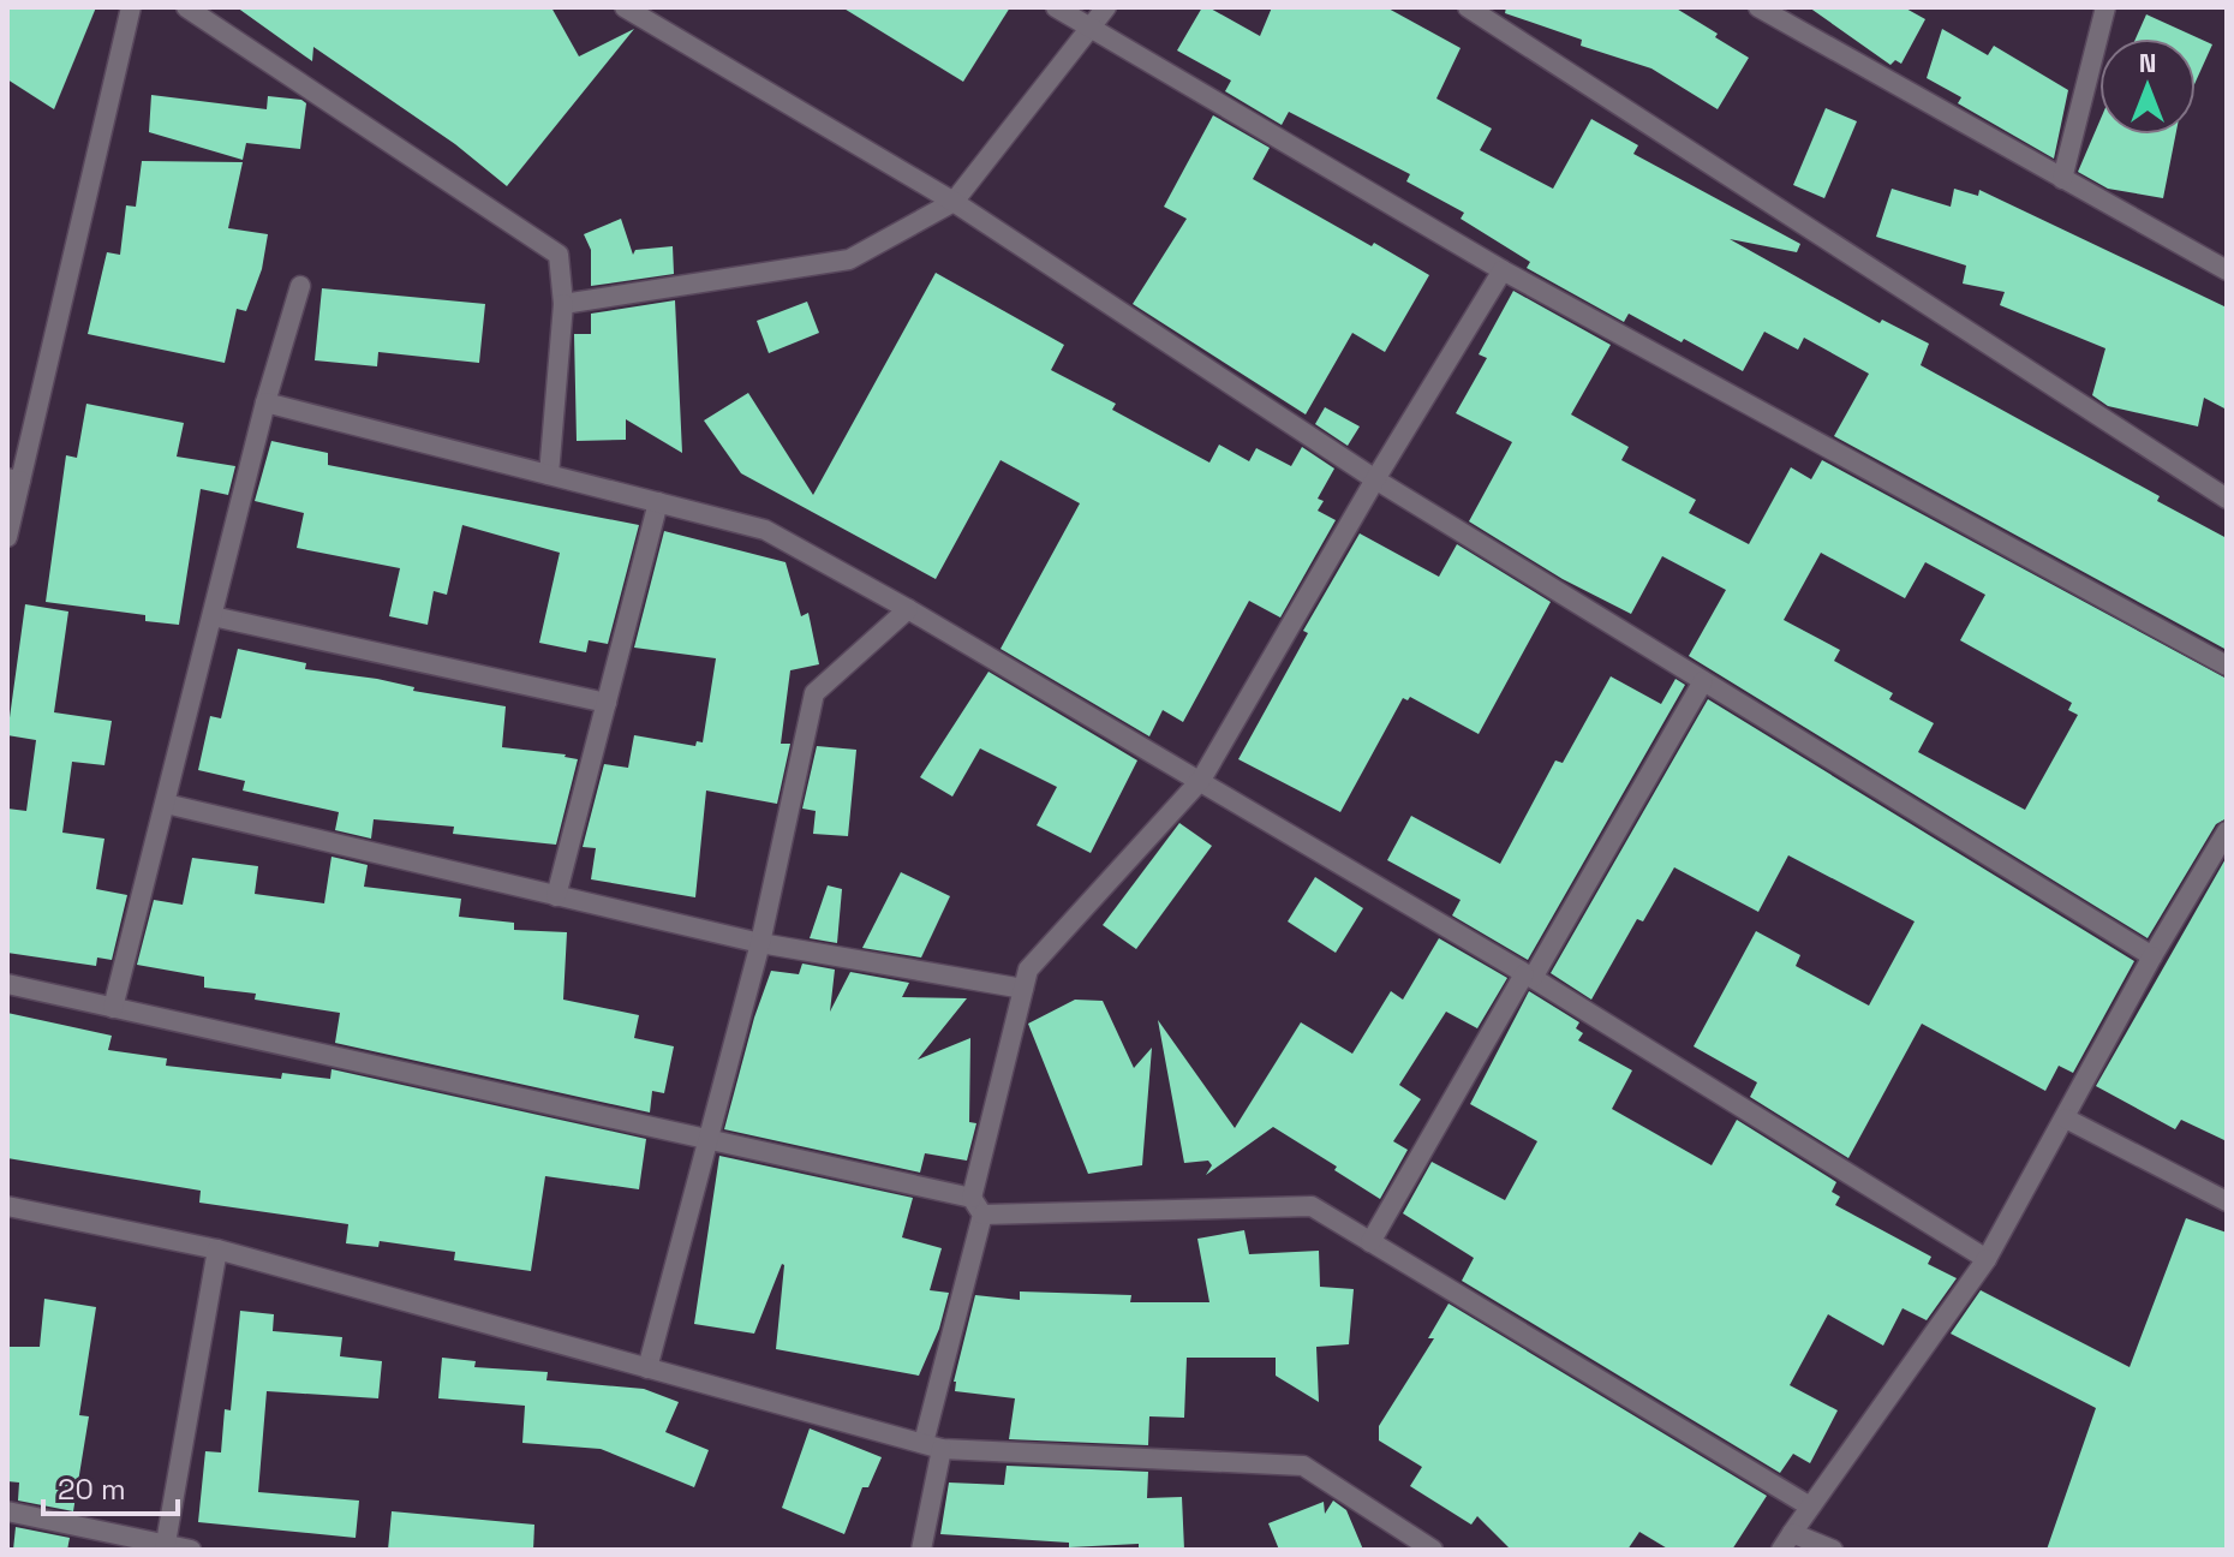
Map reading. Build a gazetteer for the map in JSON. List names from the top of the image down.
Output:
{
  "scale_bar": "20 m",
  "north": "top"
}
